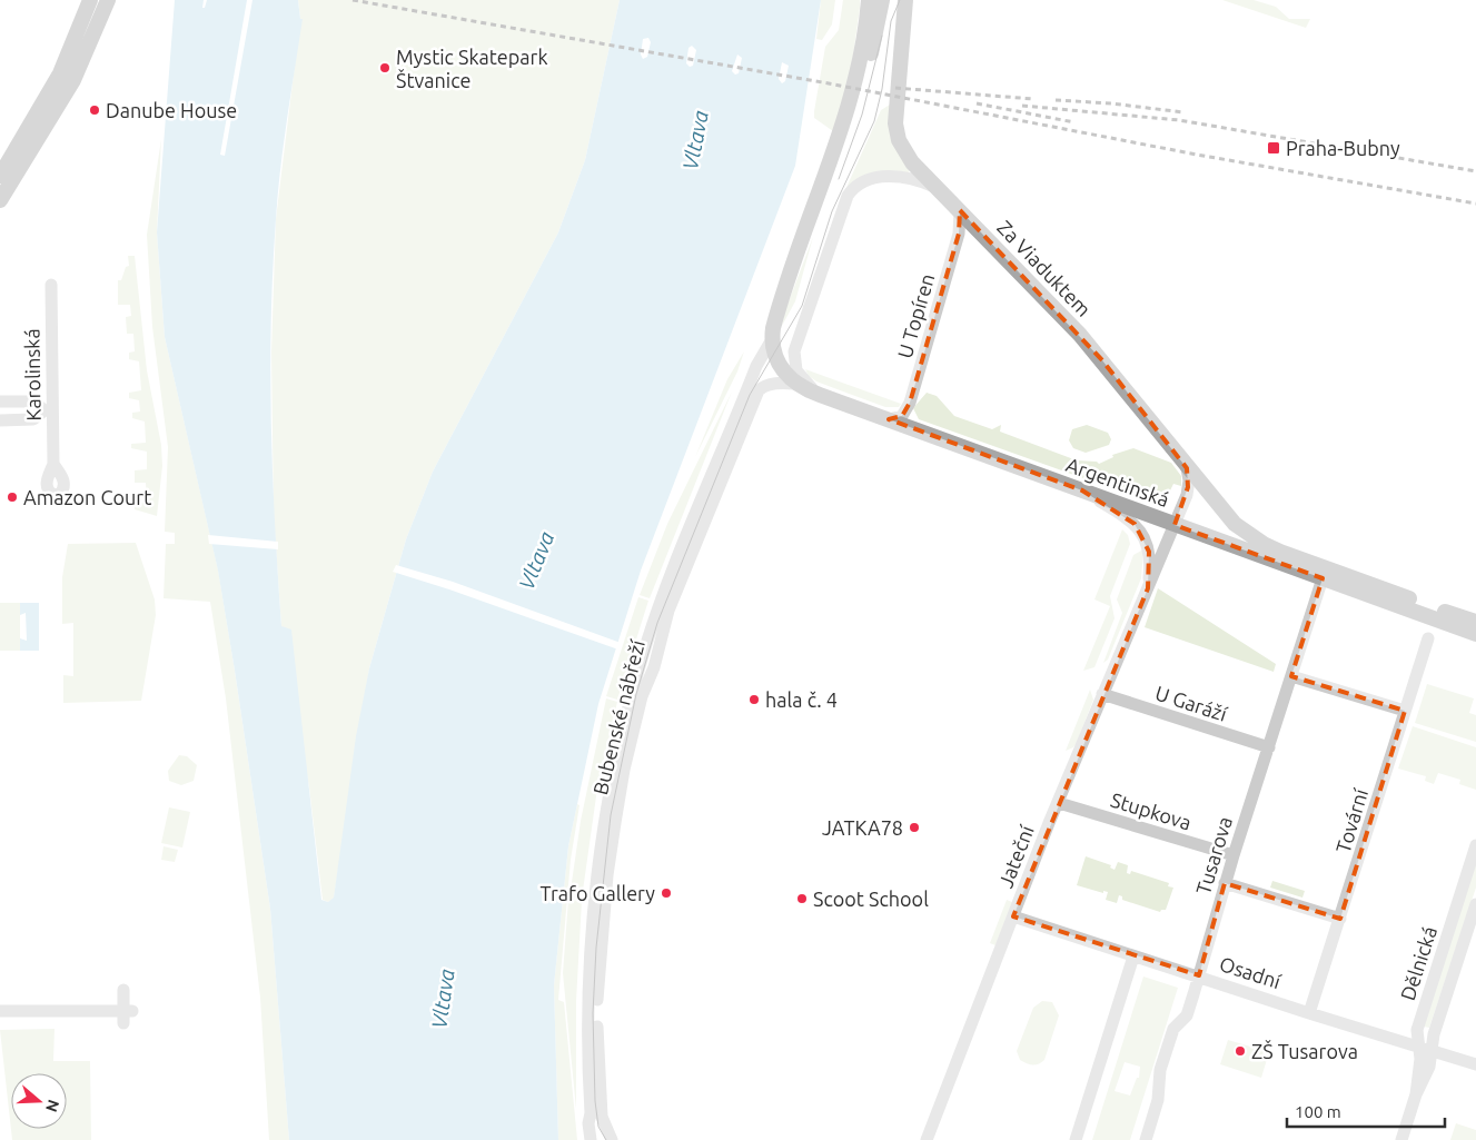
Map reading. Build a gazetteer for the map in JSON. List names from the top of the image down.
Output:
{
  "streets": {
    "main road": ["Za Viaduktem", "Argentinská"],
    "street": [
      "U Topíren",
      "Karolinská",
      "U Garáží",
      "Bubenské nábřeží",
      "Stupkova",
      "Tovární",
      "Tusarova",
      "Jateční",
      "Dělnická",
      "Osadní"
    ]
  },
  "crossings": [
    ["Za Viaduktem", "U Topíren"],
    ["Za Viaduktem", "Argentinská"],
    ["Za Viaduktem", "Jateční"],
    ["U Topíren", "Argentinská"],
    ["Argentinská", "Bubenské nábřeží"],
    ["Argentinská", "Tusarova"],
    ["Argentinská", "Jateční"],
    ["U Garáží", "Tusarova"],
    ["U Garáží", "Jateční"],
    ["Stupkova", "Tusarova"],
    ["Stupkova", "Jateční"],
    ["Tovární", "Osadní"],
    ["Tusarova", "Osadní"],
    ["Jateční", "Osadní"],
    ["Dělnická", "Osadní"]
  ],
  "water": ["Vltava"],
  "places": {
    "other": [
      "Mystic Skatepark Štvanice",
      "Danube House",
      "Amazon Court",
      "hala č. 4",
      "JATKA78",
      "Trafo Gallery",
      "Scoot School",
      "ZŠ Tusarova"
    ],
    "transit": ["Praha-Bubny"]
  },
  "scale_bar": "100 m",
  "north": "right"
}
